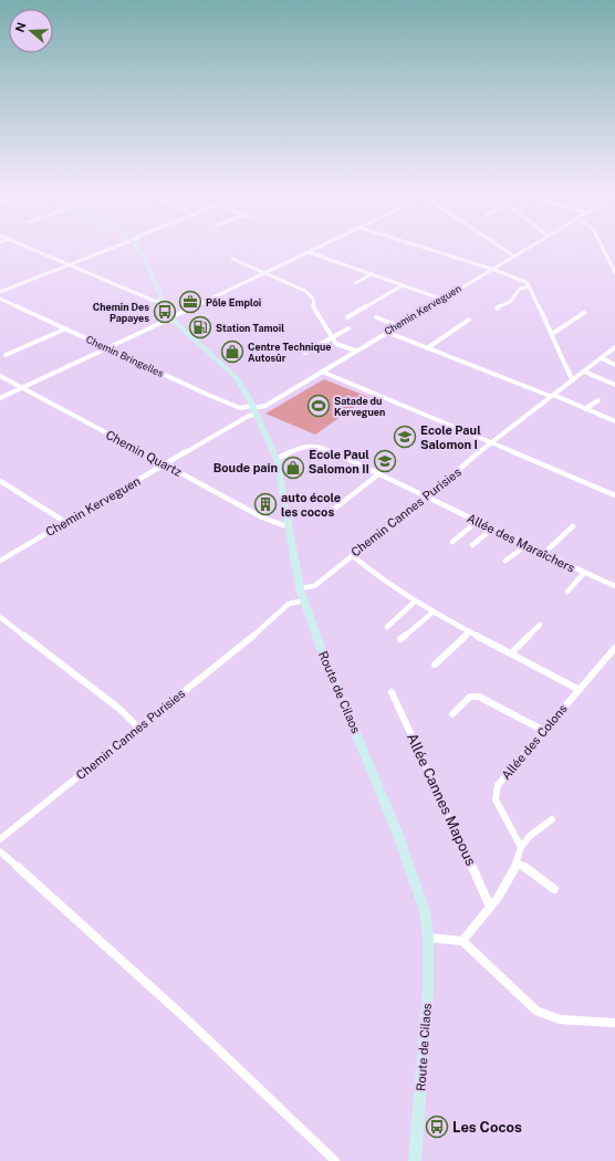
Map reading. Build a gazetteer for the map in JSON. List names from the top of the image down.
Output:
{
  "streets": {
    "main road": ["Route de Cilaos"],
    "street": [
      "Chemin Kerveguen",
      "Chemin Bringelles",
      "Chemin Quartz",
      "Chemin Cannes Purisies",
      "Allée des Maraîchers",
      "Allée des Colons",
      "Allée Cannes Mapous"
    ]
  },
  "crossings": [
    ["Chemin Kerveguen", "Chemin Bringelles"],
    ["Chemin Kerveguen", "Chemin Quartz"],
    ["Chemin Kerveguen", "Route de Cilaos"],
    ["Chemin Bringelles", "Route de Cilaos"],
    ["Chemin Quartz", "Route de Cilaos"],
    ["Chemin Cannes Purisies", "Allée des Maraîchers"],
    ["Chemin Cannes Purisies", "Route de Cilaos"],
    ["Allée des Maraîchers", "Route de Cilaos"]
  ],
  "places": {
    "office": ["Pôle Emploi"],
    "bus stop": ["Chemin Des Papayes", "Les Cocos"],
    "fuel station": ["Station Tamoil"],
    "shop": ["Centre Technique Autosûr", "Boude pain"],
    "sports": ["Satade du Kerveguen"],
    "school or university": ["Ecole Paul Salomon I", "Ecole Paul Salomon II"],
    "building": ["auto école les cocos"]
  },
  "north": "left"
}
